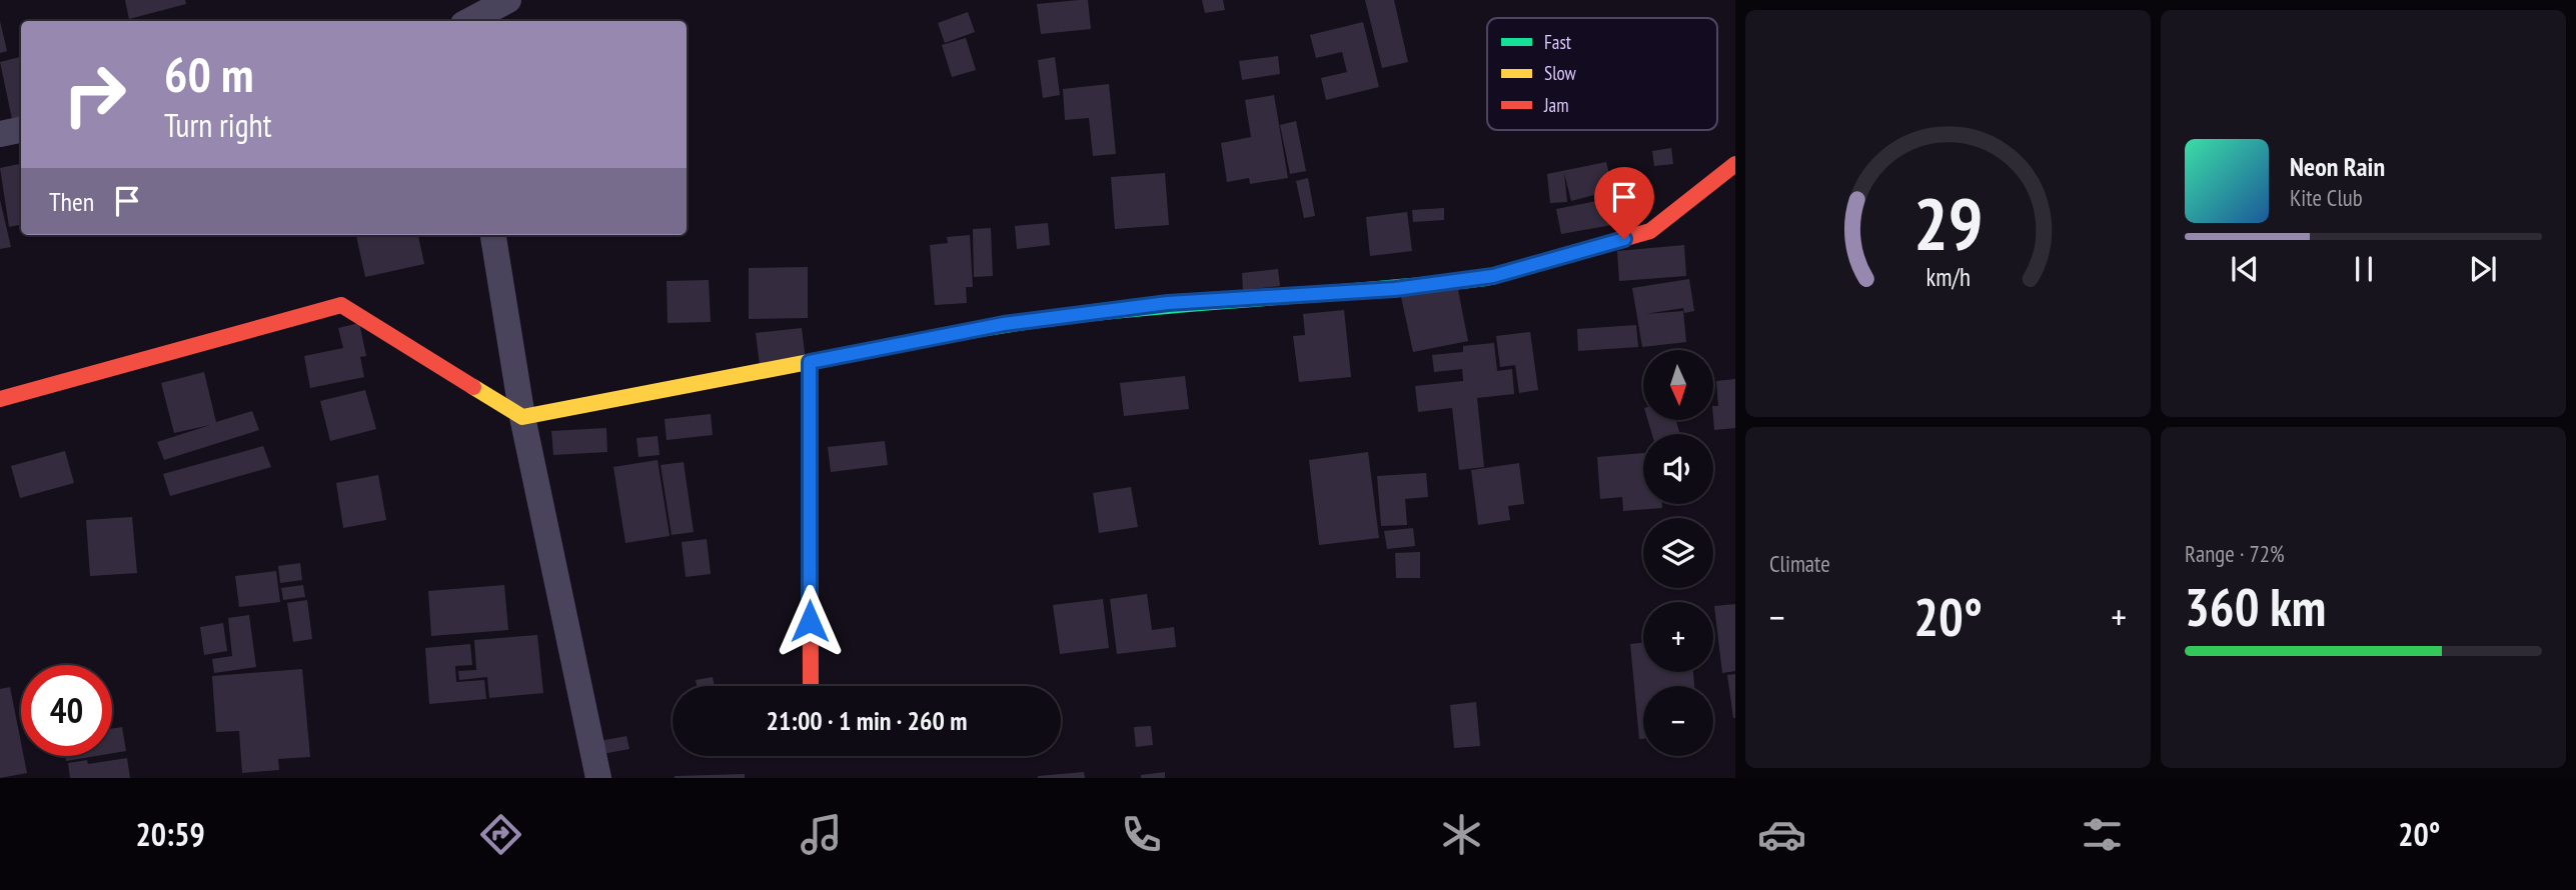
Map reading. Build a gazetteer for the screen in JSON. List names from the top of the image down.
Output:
{
  "legend": ["Fast", "Slow", "Jam"],
  "north": "bottom",
  "page": {
    "turn": ["60 m", "Turn right"],
    "song": ["Neon Rain", "Kite Club"],
    "then": "Then",
    "map_buttons": ["+", "−"],
    "tile": [
      "Climate",
      ["Range · 72%", "360 km"]
    ],
    "heat": ["−", "20°", "+"],
    "limit": "40",
    "trip": "21:00 · 1 min · 260 m",
    "tabs": ["20:59", "20°"],
    "gauge": ["29", "km/h"]
  }
}
